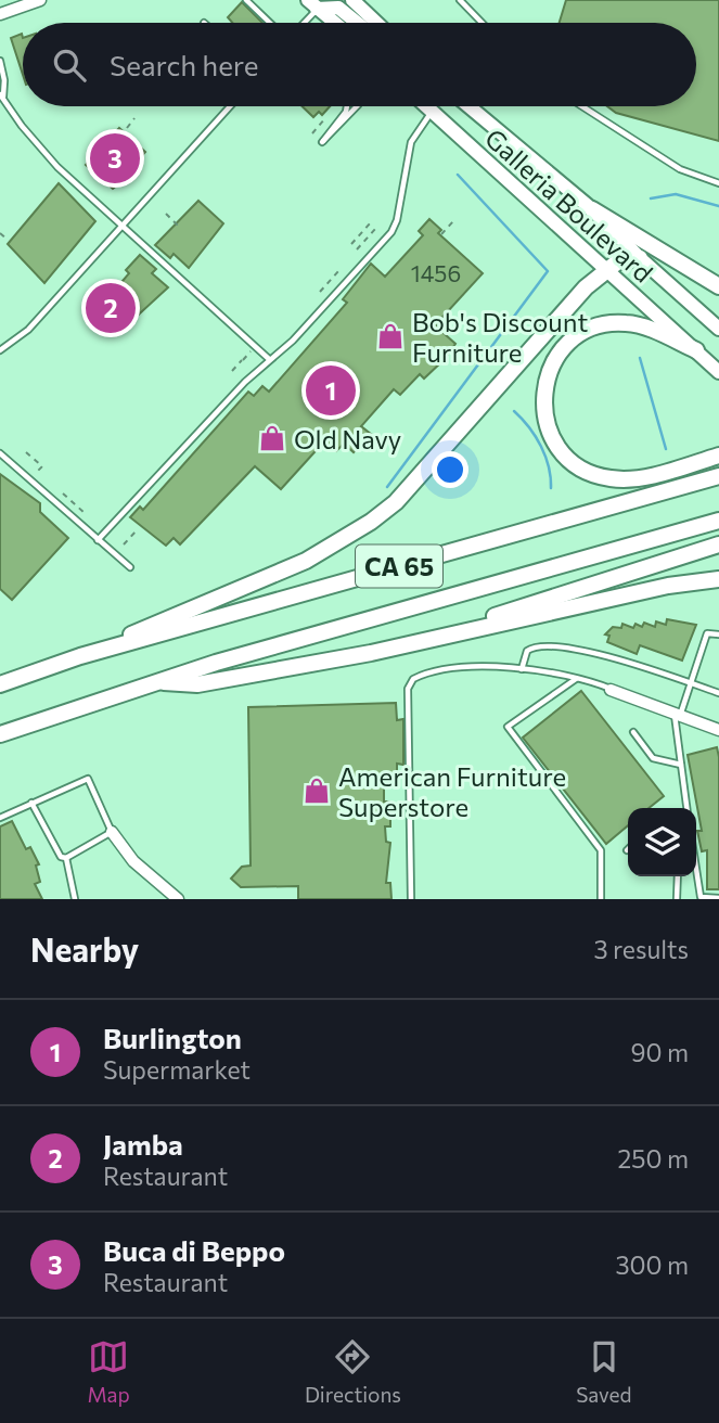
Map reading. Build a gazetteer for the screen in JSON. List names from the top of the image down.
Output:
{
  "streets": {
    "highway": ["CA 65"],
    "main road": ["Galleria Boulevard"]
  },
  "places": {
    "shop": ["Bob's Discount Furniture", "Old Navy", "American Furniture Superstore"]
  },
  "house_numbers": ["1456"],
  "page": {
    "search": "Search here",
    "pins": ["3", "2", "1"],
    "heading": ["Nearby", "3 results"],
    "list": [
      {
        "mark": "1",
        "name": "Burlington",
        "note": "Supermarket",
        "value": "90 m"
      },
      {
        "mark": "2",
        "name": "Jamba",
        "note": "Restaurant",
        "value": "250 m"
      },
      {
        "mark": "3",
        "name": "Buca di Beppo",
        "note": "Restaurant",
        "value": "300 m"
      }
    ],
    "nav": ["Map", "Directions", "Saved"]
  }
}
